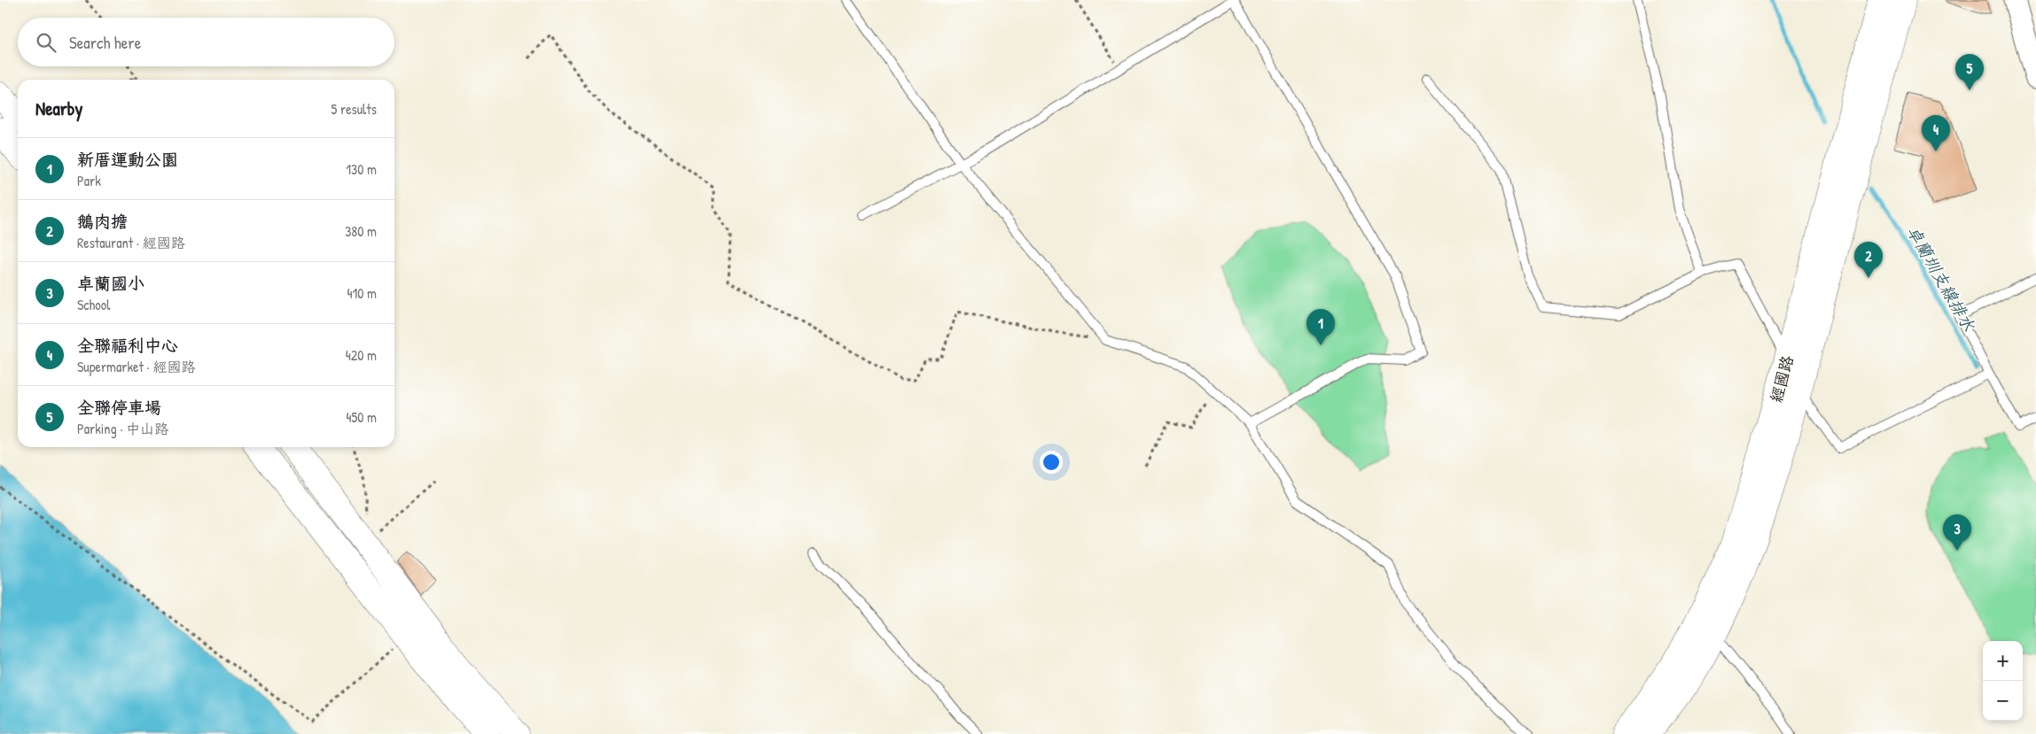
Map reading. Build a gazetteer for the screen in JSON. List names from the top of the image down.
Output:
{
  "streets": {
    "main road": ["經國路"]
  },
  "water": ["卓蘭圳支線排水"],
  "page": {
    "search": "Search here",
    "pins": [
      "5",
      "4",
      "2",
      "1",
      "3"
    ],
    "heading": ["Nearby", "5 results"],
    "list": [
      {
        "mark": "1",
        "name": "新厝運動公園",
        "note": "Park",
        "value": "130 m"
      },
      {
        "mark": "2",
        "name": "鵝肉擔",
        "note": "Restaurant · 經國路",
        "value": "380 m"
      },
      {
        "mark": "3",
        "name": "卓蘭國小",
        "note": "School",
        "value": "410 m"
      },
      {
        "mark": "4",
        "name": "全聯福利中心",
        "note": "Supermarket · 經國路",
        "value": "420 m"
      },
      {
        "mark": "5",
        "name": "全聯停車場",
        "note": "Parking · 中山路",
        "value": "450 m"
      }
    ],
    "map_buttons": ["+", "−"]
  }
}
